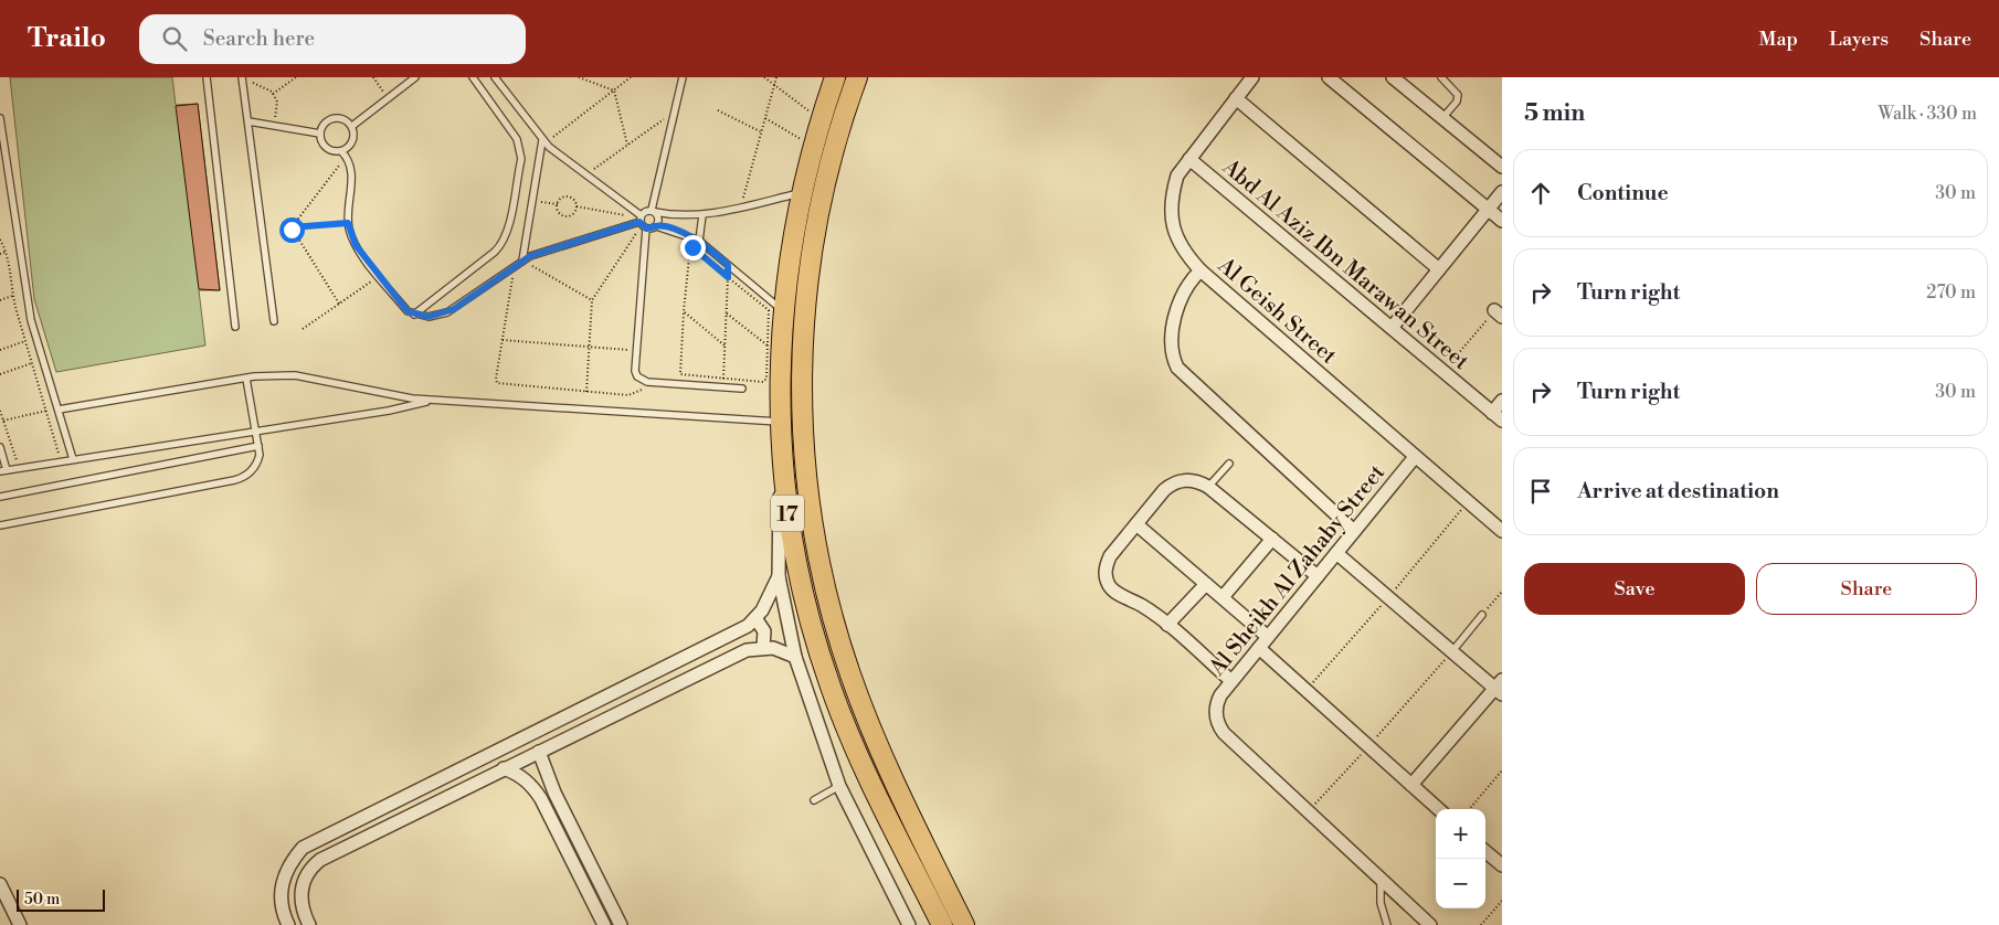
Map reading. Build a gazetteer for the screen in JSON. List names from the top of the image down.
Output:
{
  "streets": {
    "highway": ["17"],
    "street": ["Abd Al Aziz Ibn Marawan Street", "Al Geish Street", "Al Sheikh Al Zahaby Street"]
  },
  "crossings": [
    ["Abd Al Aziz Ibn Marawan Street", "Al Geish Street"],
    ["Al Geish Street", "Al Sheikh Al Zahaby Street"]
  ],
  "scale_bar": "50 m",
  "page": {
    "header": "Trailo",
    "search": "Search here",
    "nav": ["Map", "Layers", "Share"],
    "heading": ["5 min", "Walk · 330 m"],
    "list": [
      ["Continue", "30 m"],
      ["Turn right", "270 m"],
      ["Turn right", "30 m"],
      "Arrive at destination"
    ],
    "buttons": ["Save", "Share"],
    "map_buttons": ["+", "−"],
    "scale": "50 m"
  }
}
